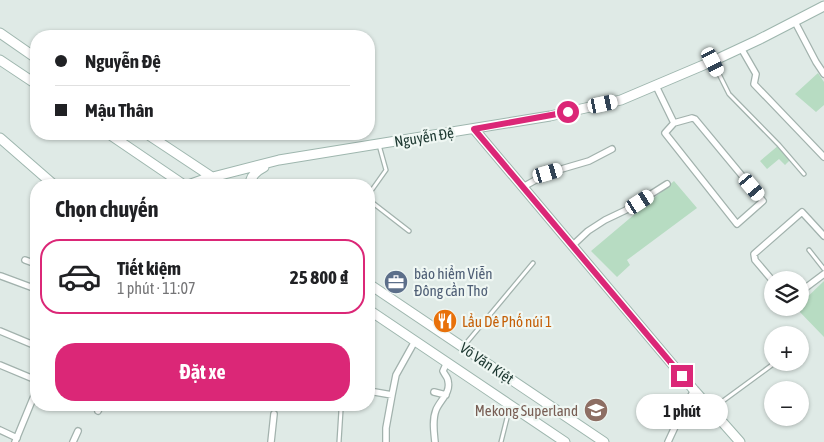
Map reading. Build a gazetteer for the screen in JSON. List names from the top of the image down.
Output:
{
  "streets": {
    "street": ["Nguyễn Đệ", "Võ Văn Kiệt"]
  },
  "places": {
    "office": ["bảo hiểm Viễn Đông cần Thơ"],
    "restaurant": ["Lẩu Dê Phố núi 1"],
    "school or university": ["Mekong Superland"]
  },
  "page": {
    "banner": ["Nguyễn Đệ", "Mậu Thân"],
    "heading": "Chọn chuyến",
    "list": [
      {
        "name": "Tiết kiệm",
        "note": "1 phút · 11:07",
        "value": "25 800 ₫"
      }
    ],
    "map_buttons": ["+", "−"],
    "buttons": "Đặt xe",
    "bubble": "1 phút"
  }
}
